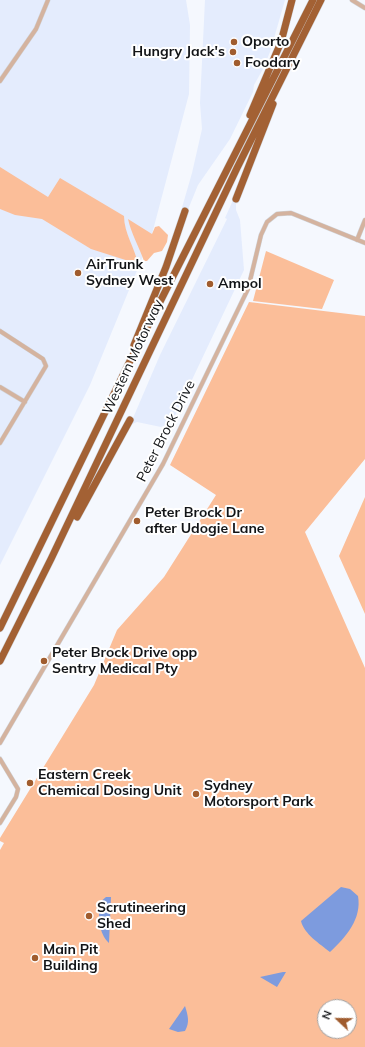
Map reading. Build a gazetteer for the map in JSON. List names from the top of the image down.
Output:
{
  "streets": {
    "highway": ["Western Motorway"],
    "street": ["Peter Brock Drive"]
  },
  "places": [
    "Oporto",
    "Hungry Jack's",
    "Foodary",
    "AirTrunk Sydney West",
    "Ampol",
    "Peter Brock Dr after Udogie Lane",
    "Peter Brock Drive opp Sentry Medical Pty",
    "Eastern Creek Chemical Dosing Unit",
    "Sydney Motorsport Park",
    "Scrutineering Shed",
    "Main Pit Building"
  ],
  "north": "left"
}
